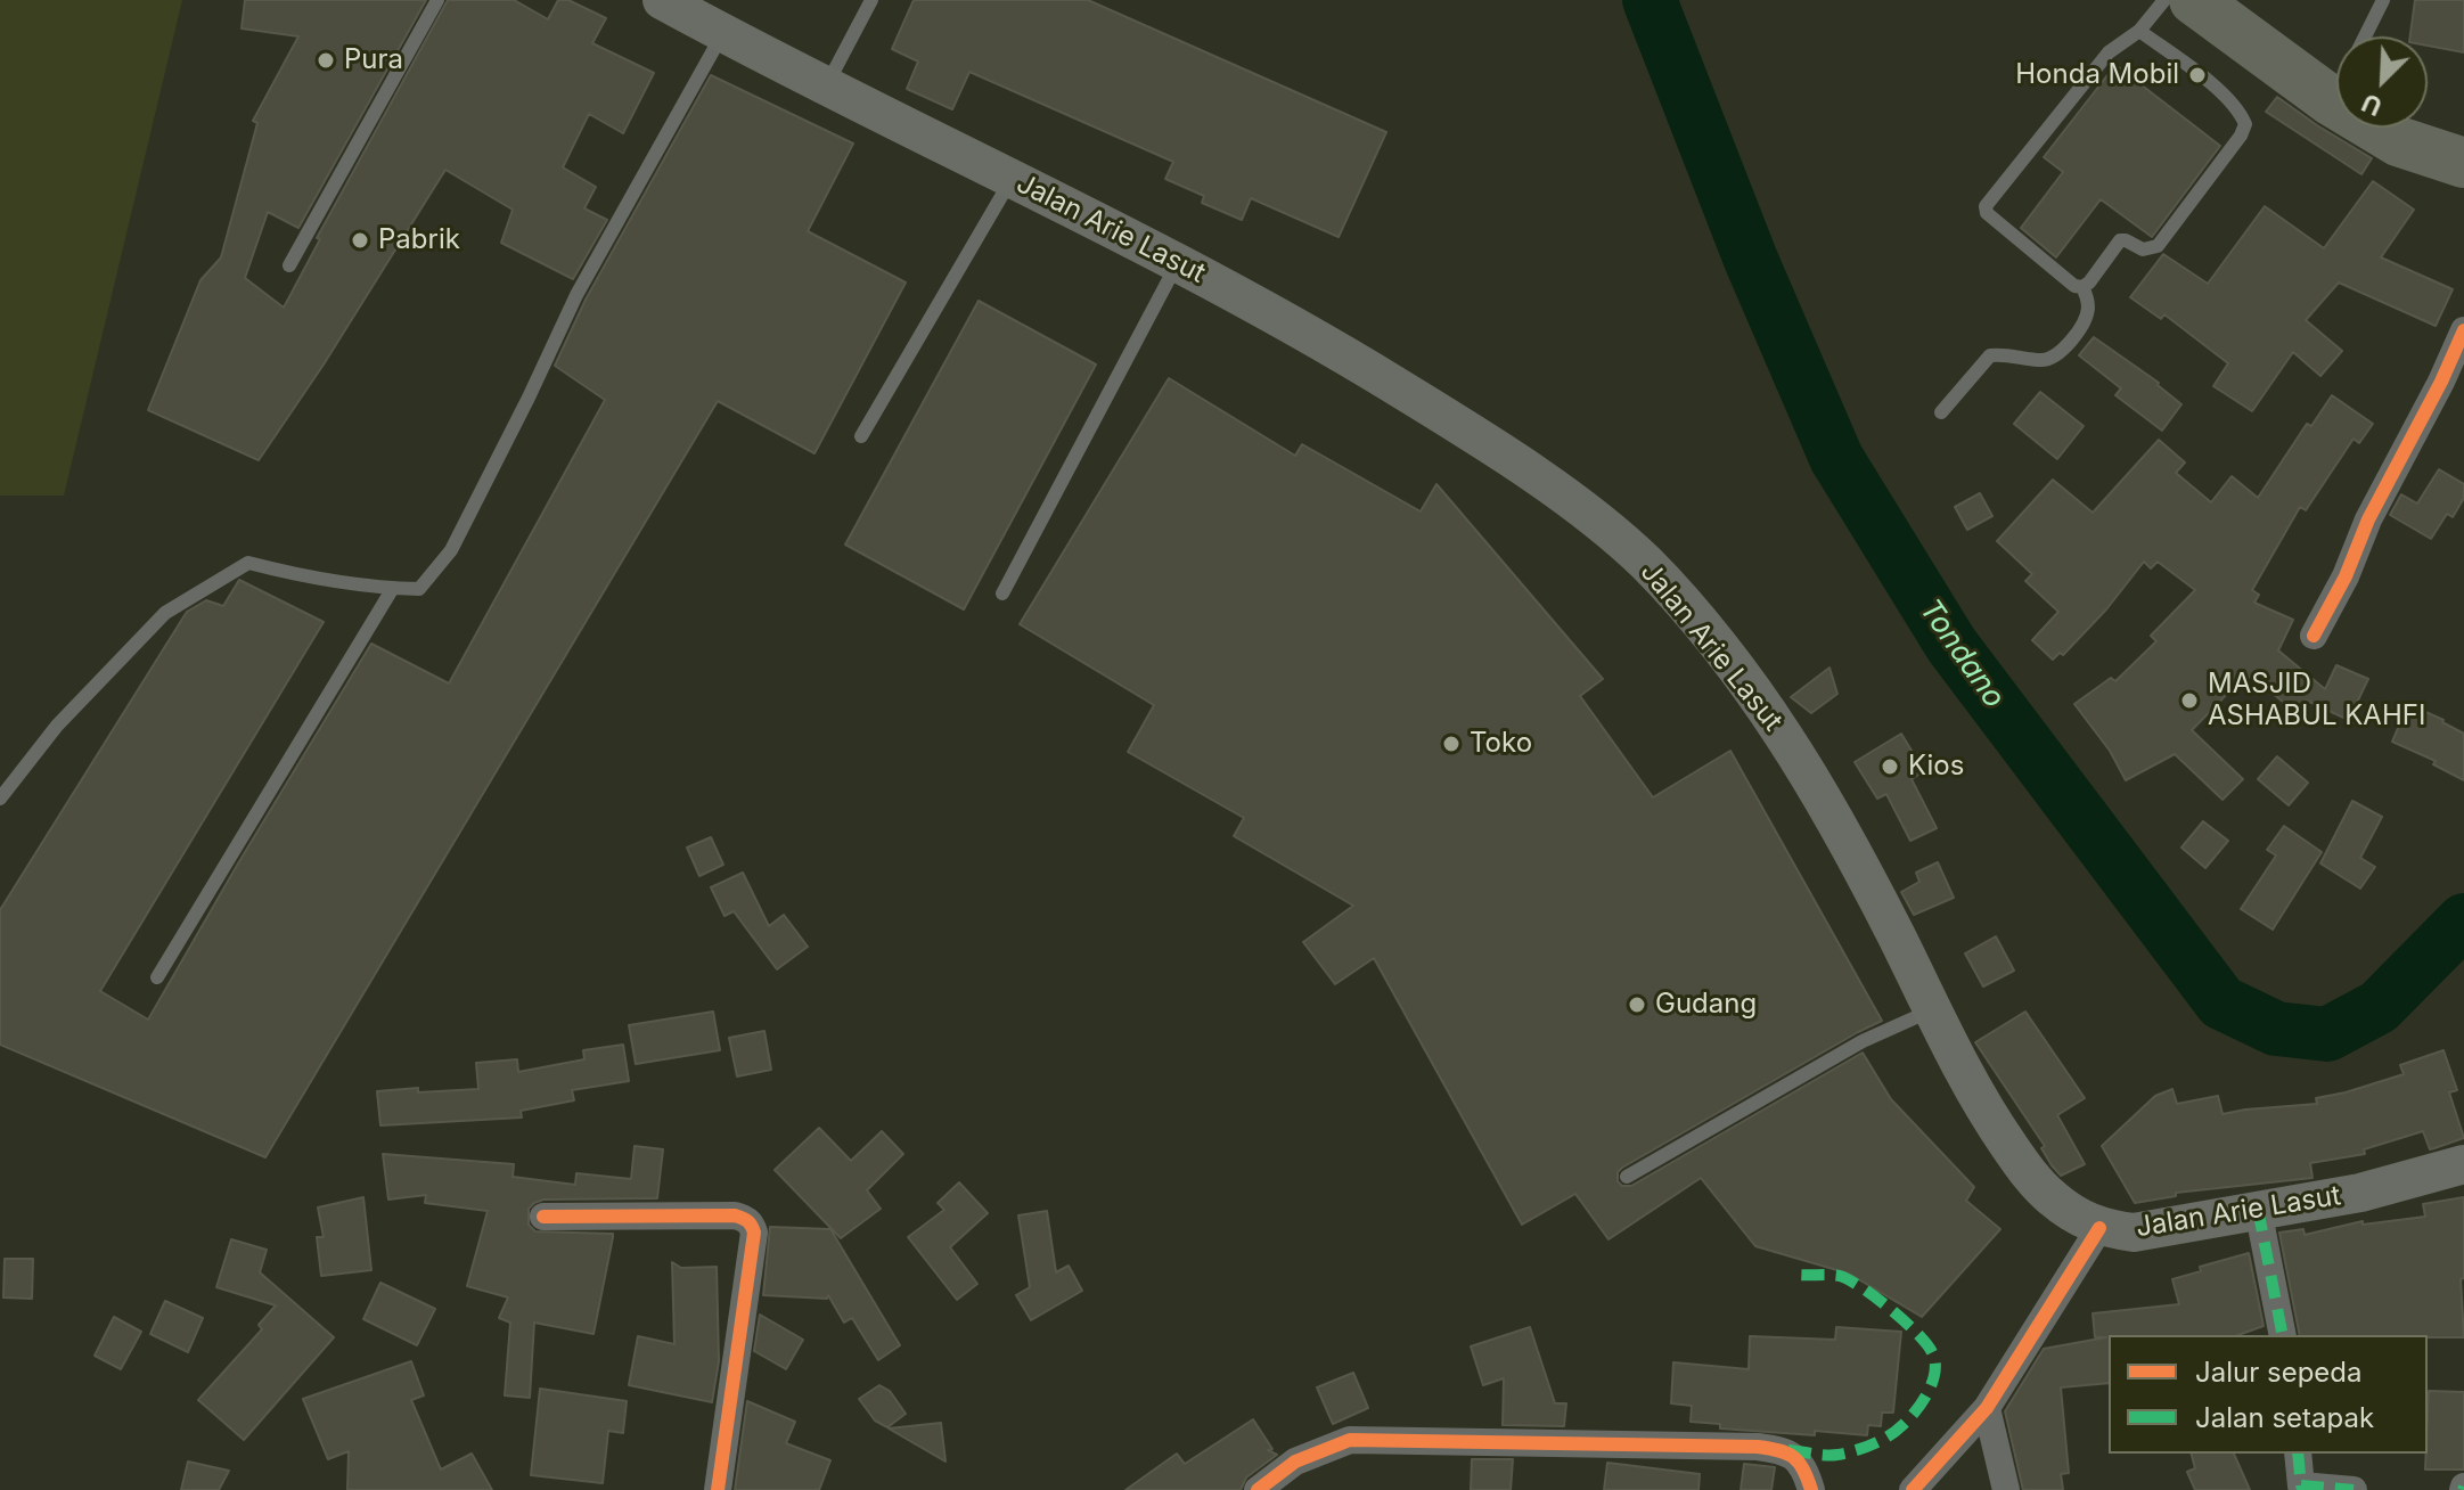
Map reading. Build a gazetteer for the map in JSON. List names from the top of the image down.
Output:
{
  "streets": {
    "main road": ["Jalan Arie Lasut"]
  },
  "water": ["Tondano"],
  "places": [
    "Pura",
    "Honda Mobil",
    "Pabrik",
    "MASJID ASHABUL KAHFI",
    "Toko",
    "Kios",
    "Gudang"
  ],
  "legend": ["Jalur sepeda", "Jalan setapak"],
  "north": "bottom left"
}
